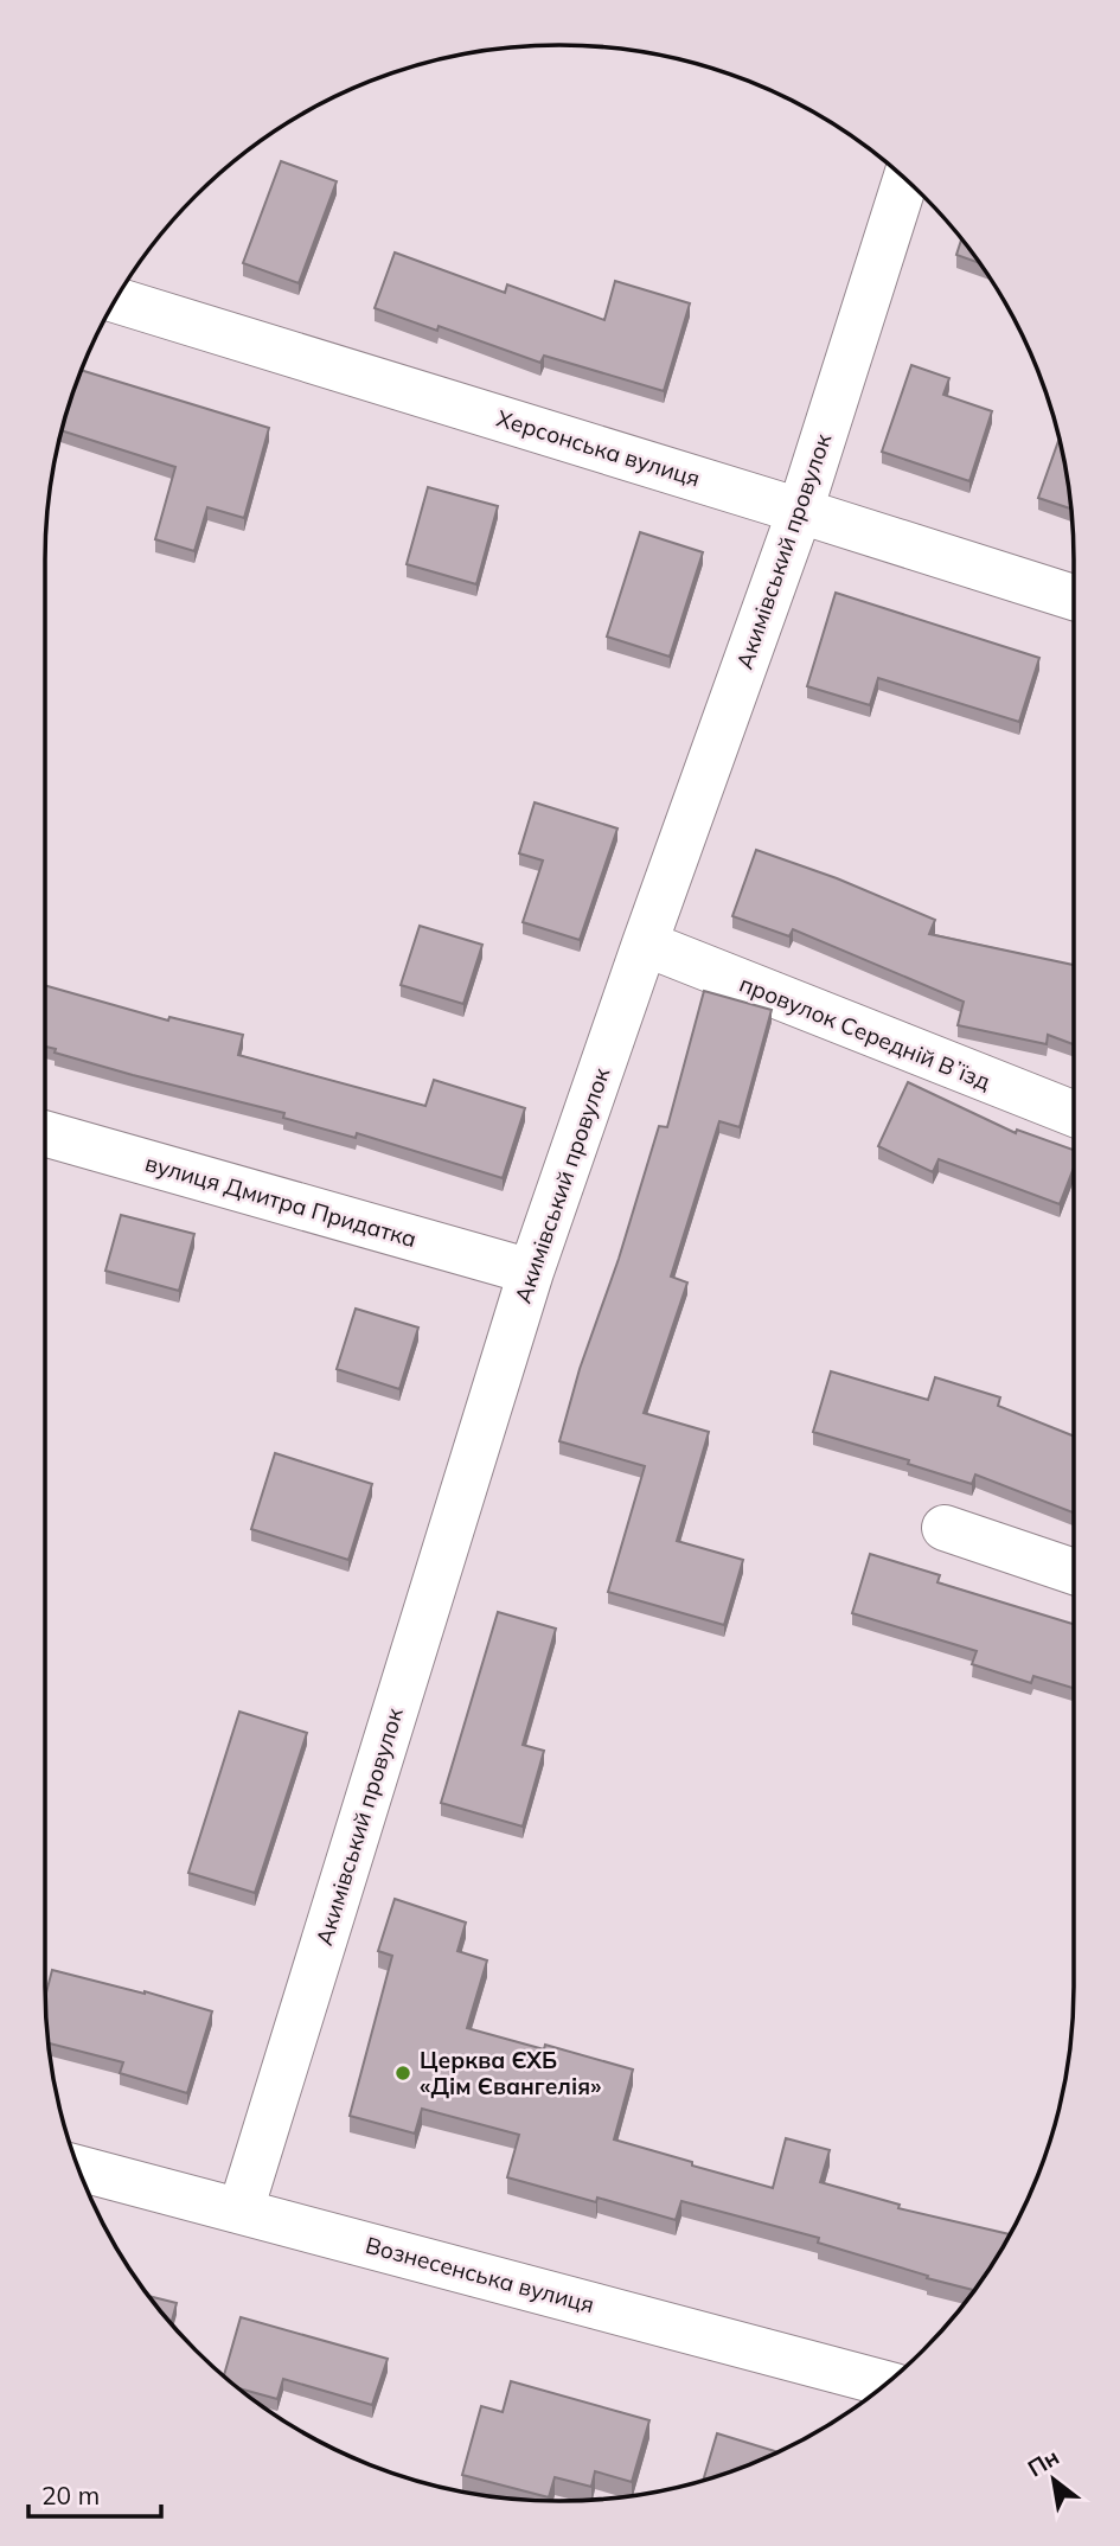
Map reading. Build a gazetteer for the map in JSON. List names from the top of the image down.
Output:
{
  "streets": {
    "street": [
      "Херсонська вулиця",
      "Акимівський провулок",
      "провулок Середній Вʼїзд",
      "вулиця Дмитра Придатка",
      "Вознесенська вулиця"
    ]
  },
  "crossings": [
    ["Херсонська вулиця", "Акимівський провулок"],
    ["Акимівський провулок", "провулок Середній Вʼїзд"],
    ["Акимівський провулок", "вулиця Дмитра Придатка"],
    ["Акимівський провулок", "Вознесенська вулиця"]
  ],
  "places": ["Церква ЄХБ «Дім Євангелія»"],
  "scale_bar": "20 m",
  "north": "top left"
}
